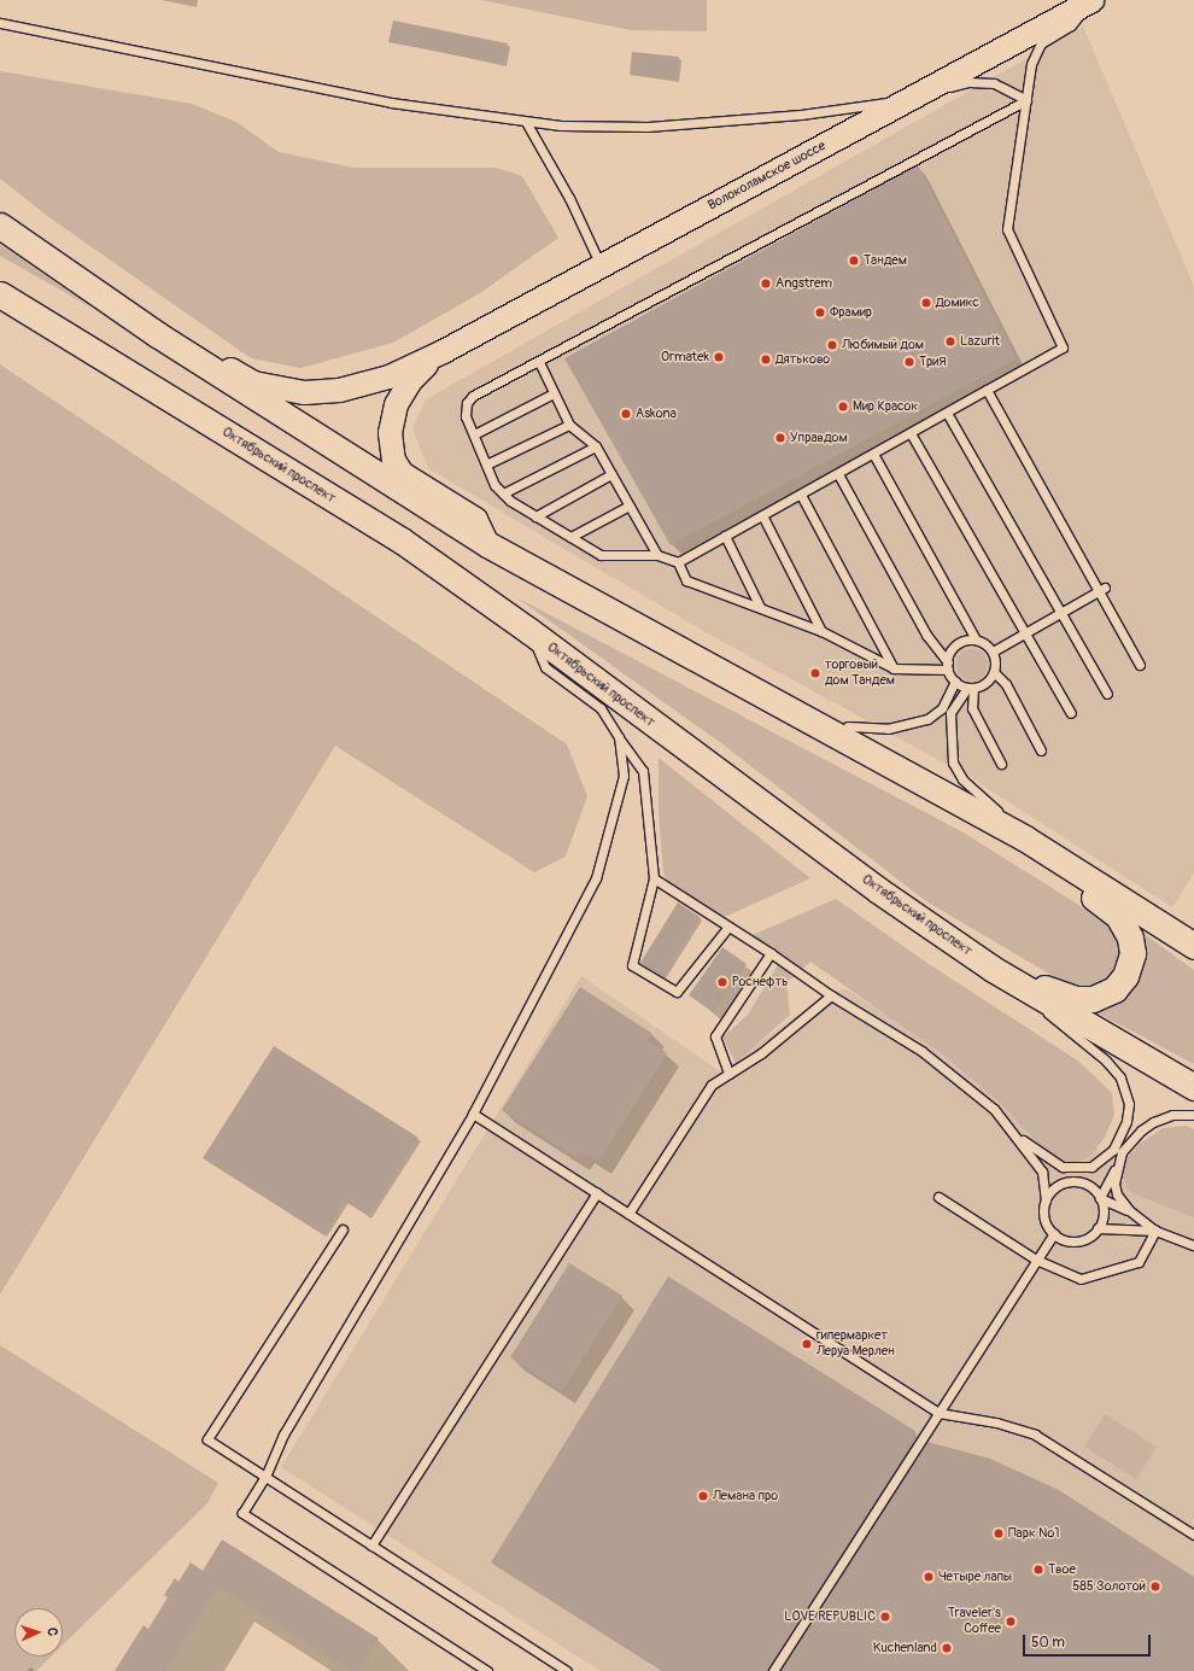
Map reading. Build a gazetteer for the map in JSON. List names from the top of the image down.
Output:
{
  "streets": {
    "main road": ["Волоколамское шоссе", "Октябрьский проспект"]
  },
  "places": [
    "Тандем",
    "Angstrem",
    "Домикс",
    "Фрамир",
    "Lazurit",
    "Любимый дом",
    "Ormatek",
    "Дятьково",
    "ТриЯ",
    "Мир Красок",
    "Askona",
    "Управдом",
    "торговый дом Тандем",
    "Роснефть",
    "гипермаркет Леруа Мерлен",
    "Лемана про",
    "Парк №1",
    "Твое",
    "Четыре лапы",
    "585 Золотой",
    "LOVE REPUBLIC",
    "Traveler's Coffee",
    "Kuchenland"
  ],
  "scale_bar": "50 m",
  "north": "right"
}
